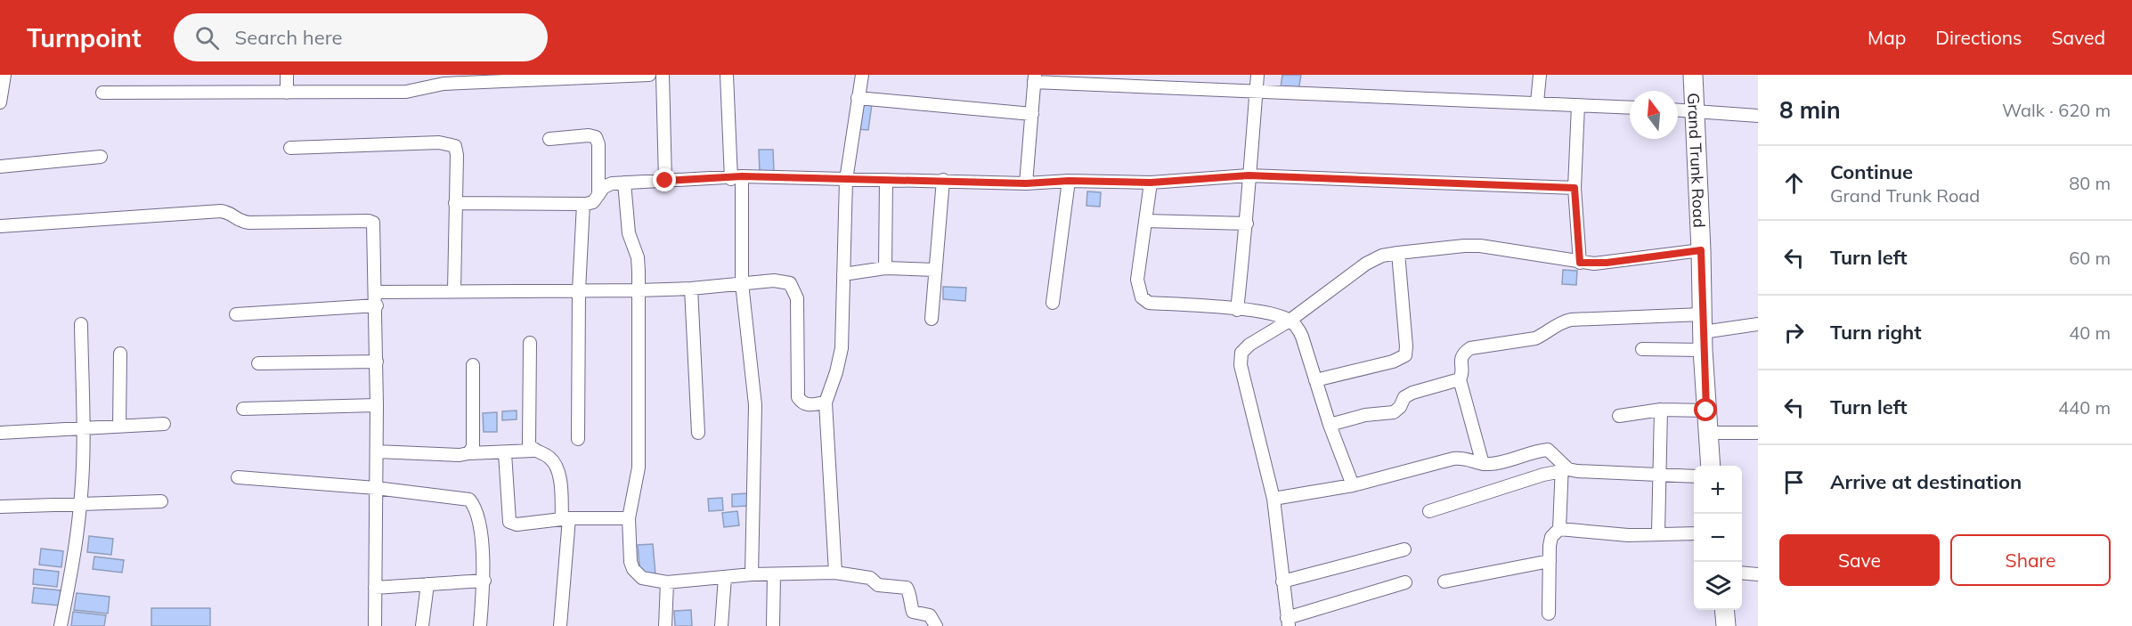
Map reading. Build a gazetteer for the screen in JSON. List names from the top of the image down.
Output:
{
  "streets": {
    "main road": ["Grand Trunk Road"]
  },
  "north": "top",
  "page": {
    "header": "Turnpoint",
    "search": "Search here",
    "nav": ["Map", "Directions", "Saved"],
    "heading": ["8 min", "Walk · 620 m"],
    "list": [
      ["Continue", "Grand Trunk Road", "80 m"],
      ["Turn left", "60 m"],
      ["Turn right", "40 m"],
      ["Turn left", "440 m"],
      "Arrive at destination"
    ],
    "map_buttons": ["+", "−"],
    "buttons": ["Save", "Share"]
  }
}
